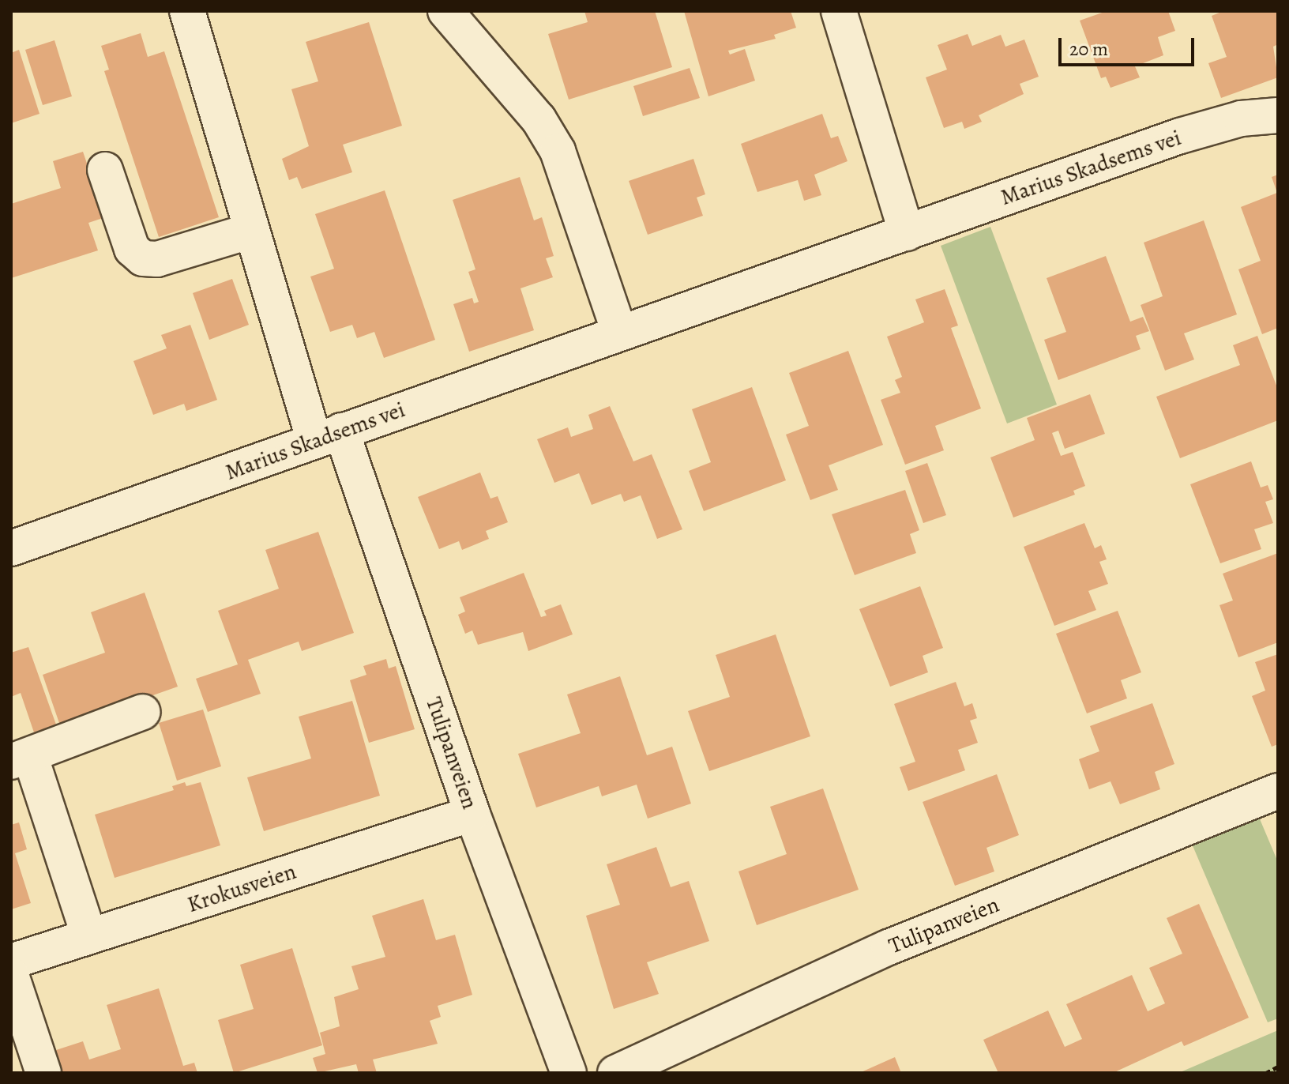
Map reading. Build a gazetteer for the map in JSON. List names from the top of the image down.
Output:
{
  "streets": {
    "street": ["Marius Skadsems vei", "Tulipanveien", "Krokusveien"]
  },
  "crossings": [
    ["Marius Skadsems vei", "Tulipanveien"],
    ["Tulipanveien", "Krokusveien"]
  ],
  "scale_bar": "20 m"
}
